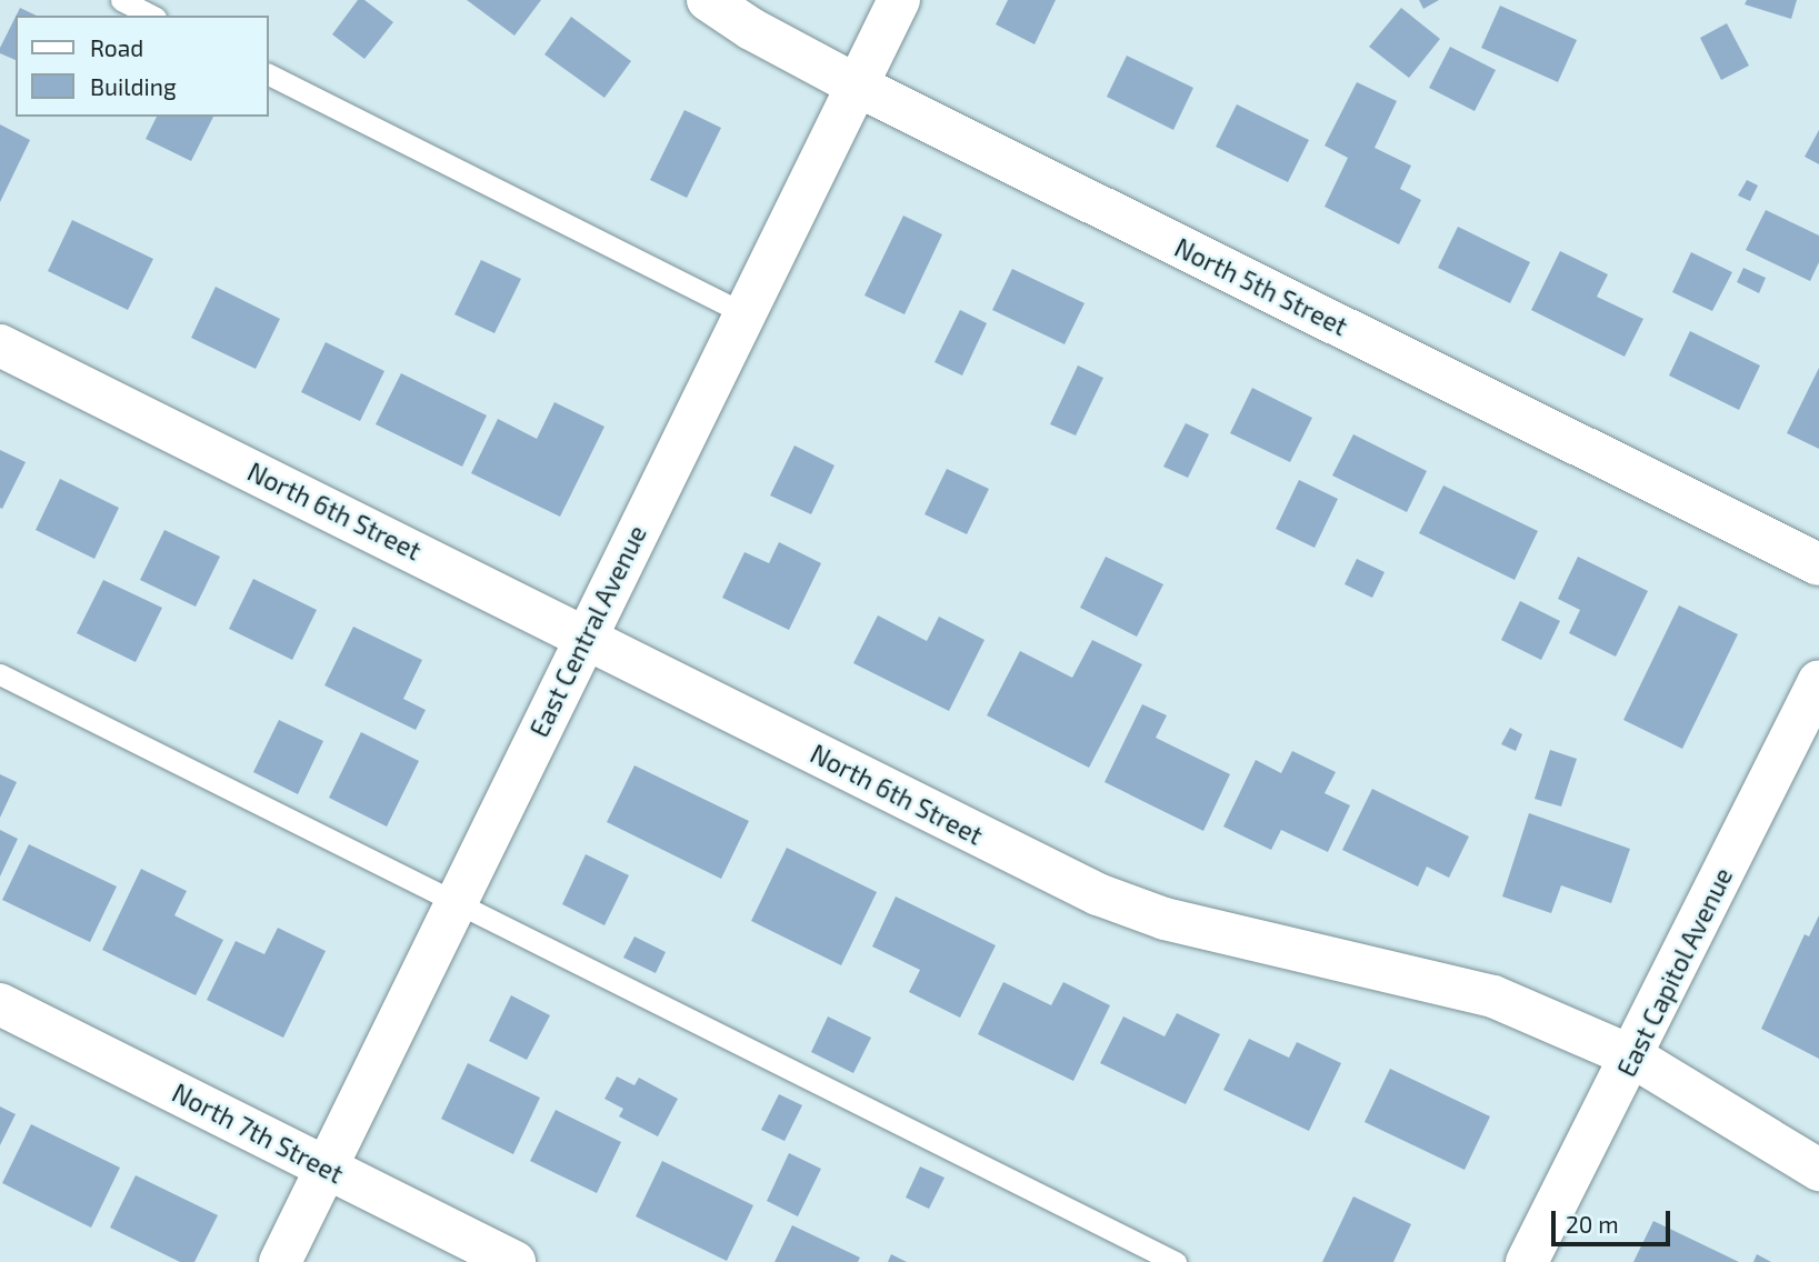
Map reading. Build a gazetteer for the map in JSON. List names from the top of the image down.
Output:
{
  "streets": {
    "street": [
      "North 5th Street",
      "North 6th Street",
      "East Central Avenue",
      "East Capitol Avenue",
      "North 7th Street"
    ]
  },
  "crossings": [
    ["North 5th Street", "East Central Avenue"],
    ["North 6th Street", "East Central Avenue"],
    ["North 6th Street", "East Capitol Avenue"],
    ["East Central Avenue", "North 7th Street"]
  ],
  "legend": ["Road", "Building"],
  "scale_bar": "20 m"
}
